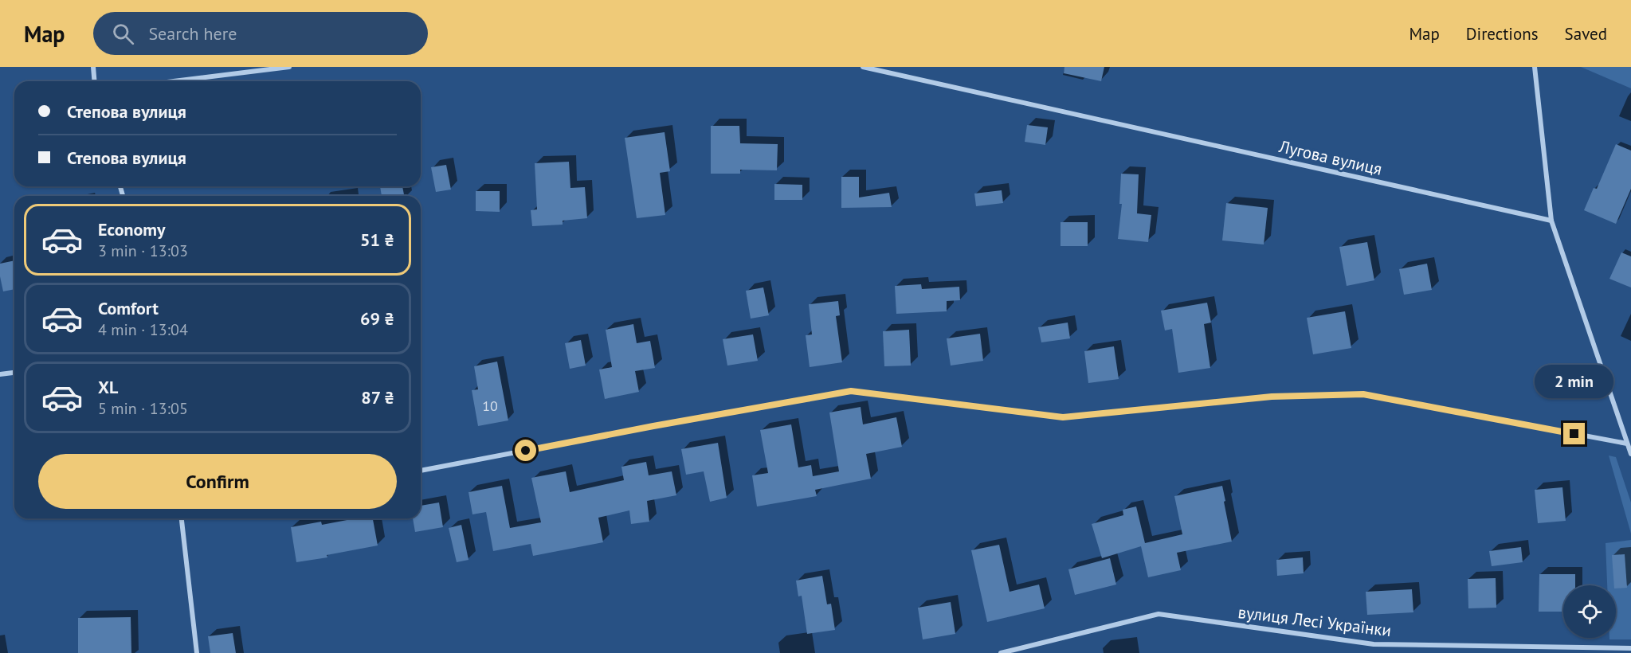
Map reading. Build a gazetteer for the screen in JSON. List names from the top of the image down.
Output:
{
  "streets": {
    "street": ["Лугова вулиця", "вулиця Лесі Українки"]
  },
  "house_numbers": ["10"],
  "page": {
    "header": "Map",
    "search": "Search here",
    "nav": ["Map", "Directions", "Saved"],
    "banner": ["Степова вулиця", "Степова вулиця"],
    "list": [
      {
        "name": "Economy",
        "note": "3 min · 13:03",
        "value": "51 ₴"
      },
      {
        "name": "Comfort",
        "note": "4 min · 13:04",
        "value": "69 ₴"
      },
      {
        "name": "XL",
        "note": "5 min · 13:05",
        "value": "87 ₴"
      }
    ],
    "bubble": "2 min",
    "buttons": "Confirm"
  }
}
